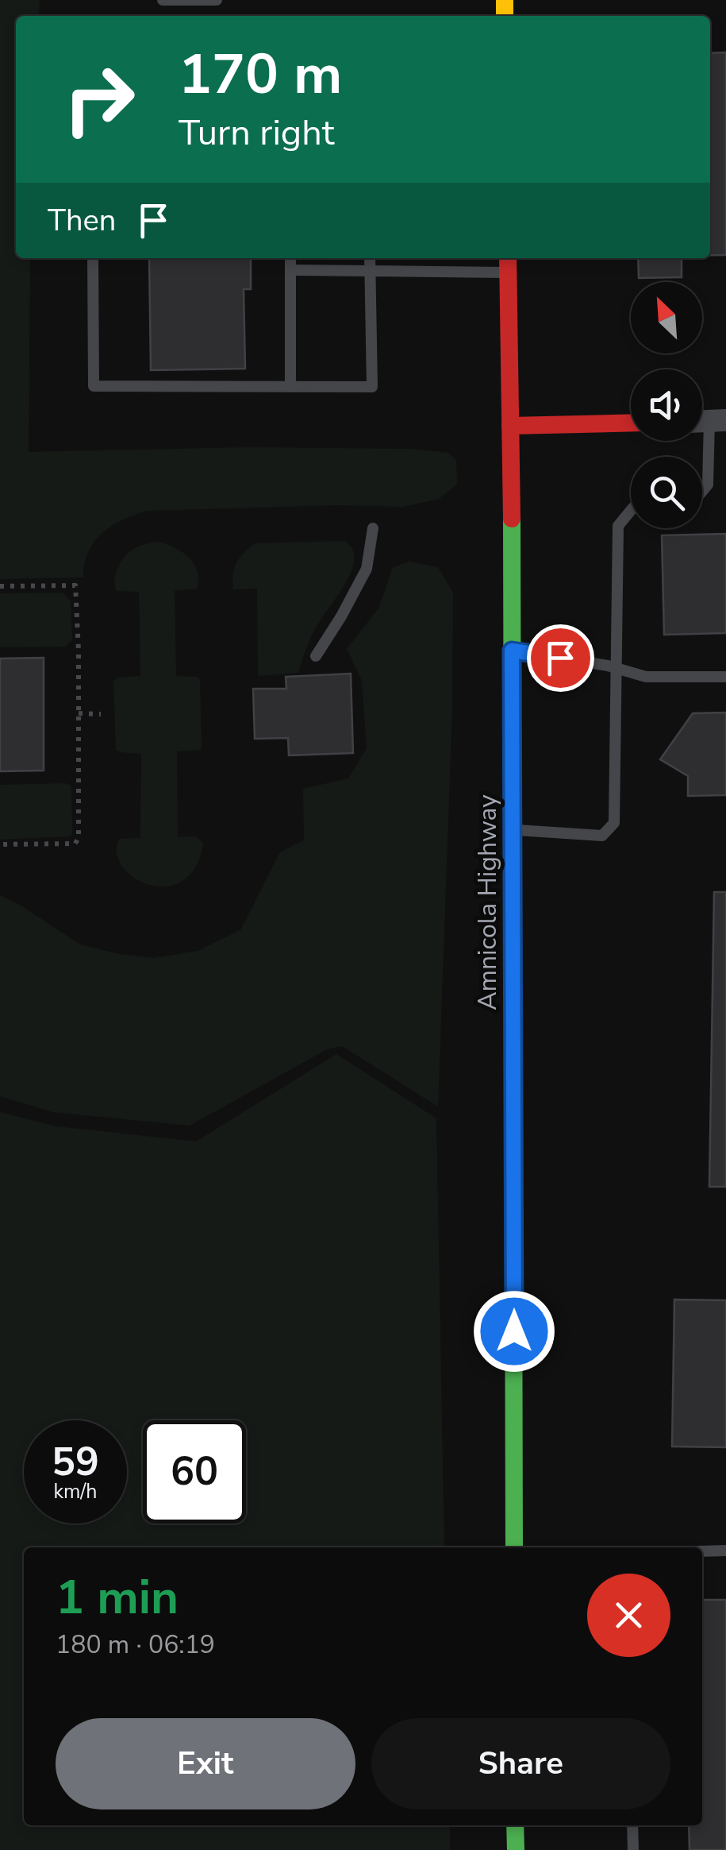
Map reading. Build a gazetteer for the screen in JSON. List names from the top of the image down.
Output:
{
  "streets": {
    "main road": ["Amnicola Highway"]
  },
  "north": "top left",
  "page": {
    "turn": ["170 m", "Turn right"],
    "then": "Then",
    "speed": "59 km/h",
    "limit": "60",
    "heading": ["1 min", "180 m · 06:19"],
    "buttons": ["Exit", "Share"]
  }
}
